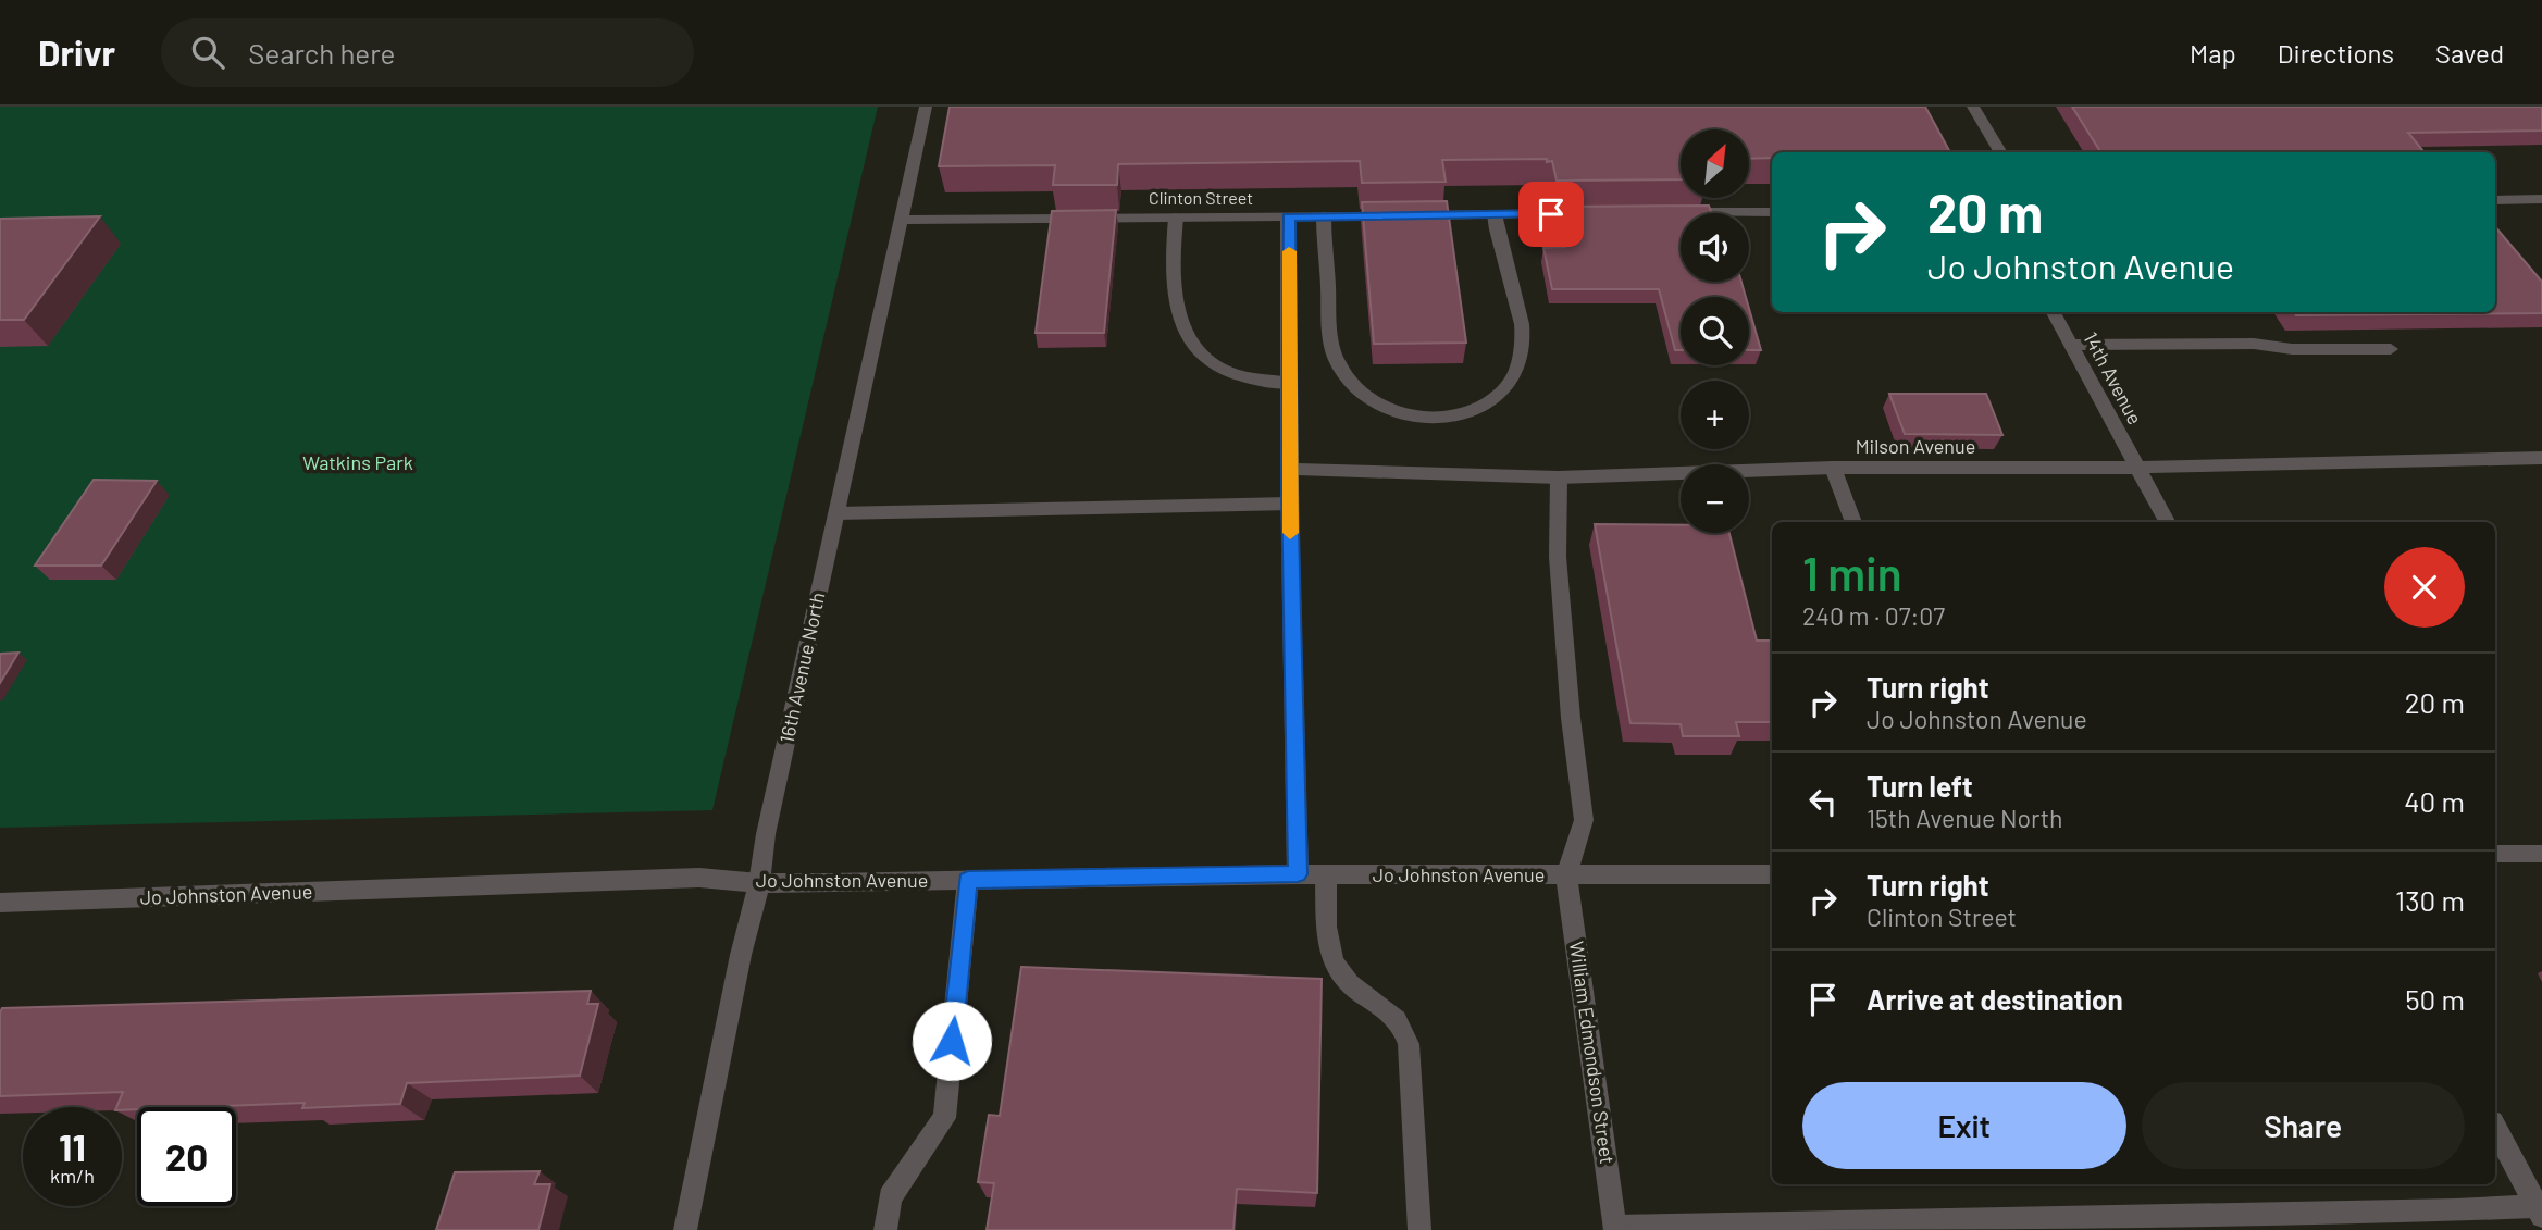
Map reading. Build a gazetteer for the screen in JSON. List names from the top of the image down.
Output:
{
  "streets": {
    "street": [
      "Clinton Street",
      "14th Avenue",
      "Milson Avenue",
      "16th Avenue North",
      "Jo Johnston Avenue",
      "William Edmondson Street"
    ]
  },
  "crossings": [
    ["Clinton Street", "16th Avenue North"],
    ["14th Avenue", "Milson Avenue"],
    ["16th Avenue North", "Jo Johnston Avenue"],
    ["Jo Johnston Avenue", "William Edmondson Street"]
  ],
  "parks": ["Watkins Park"],
  "north": "top right",
  "page": {
    "header": "Drivr",
    "search": "Search here",
    "nav": ["Map", "Directions", "Saved"],
    "map_buttons": ["+", "−"],
    "turn": ["20 m", "Jo Johnston Avenue"],
    "heading": ["1 min", "240 m · 07:07"],
    "list": [
      {
        "name": "Turn right",
        "note": "Jo Johnston Avenue",
        "value": "20 m"
      },
      {
        "name": "Turn left",
        "note": "15th Avenue North",
        "value": "40 m"
      },
      {
        "name": "Turn right",
        "note": "Clinton Street",
        "value": "130 m"
      },
      {
        "name": "Arrive at destination",
        "value": "50 m"
      }
    ],
    "buttons": ["Exit", "Share"],
    "speed": "11 km/h",
    "limit": "20"
  }
}
